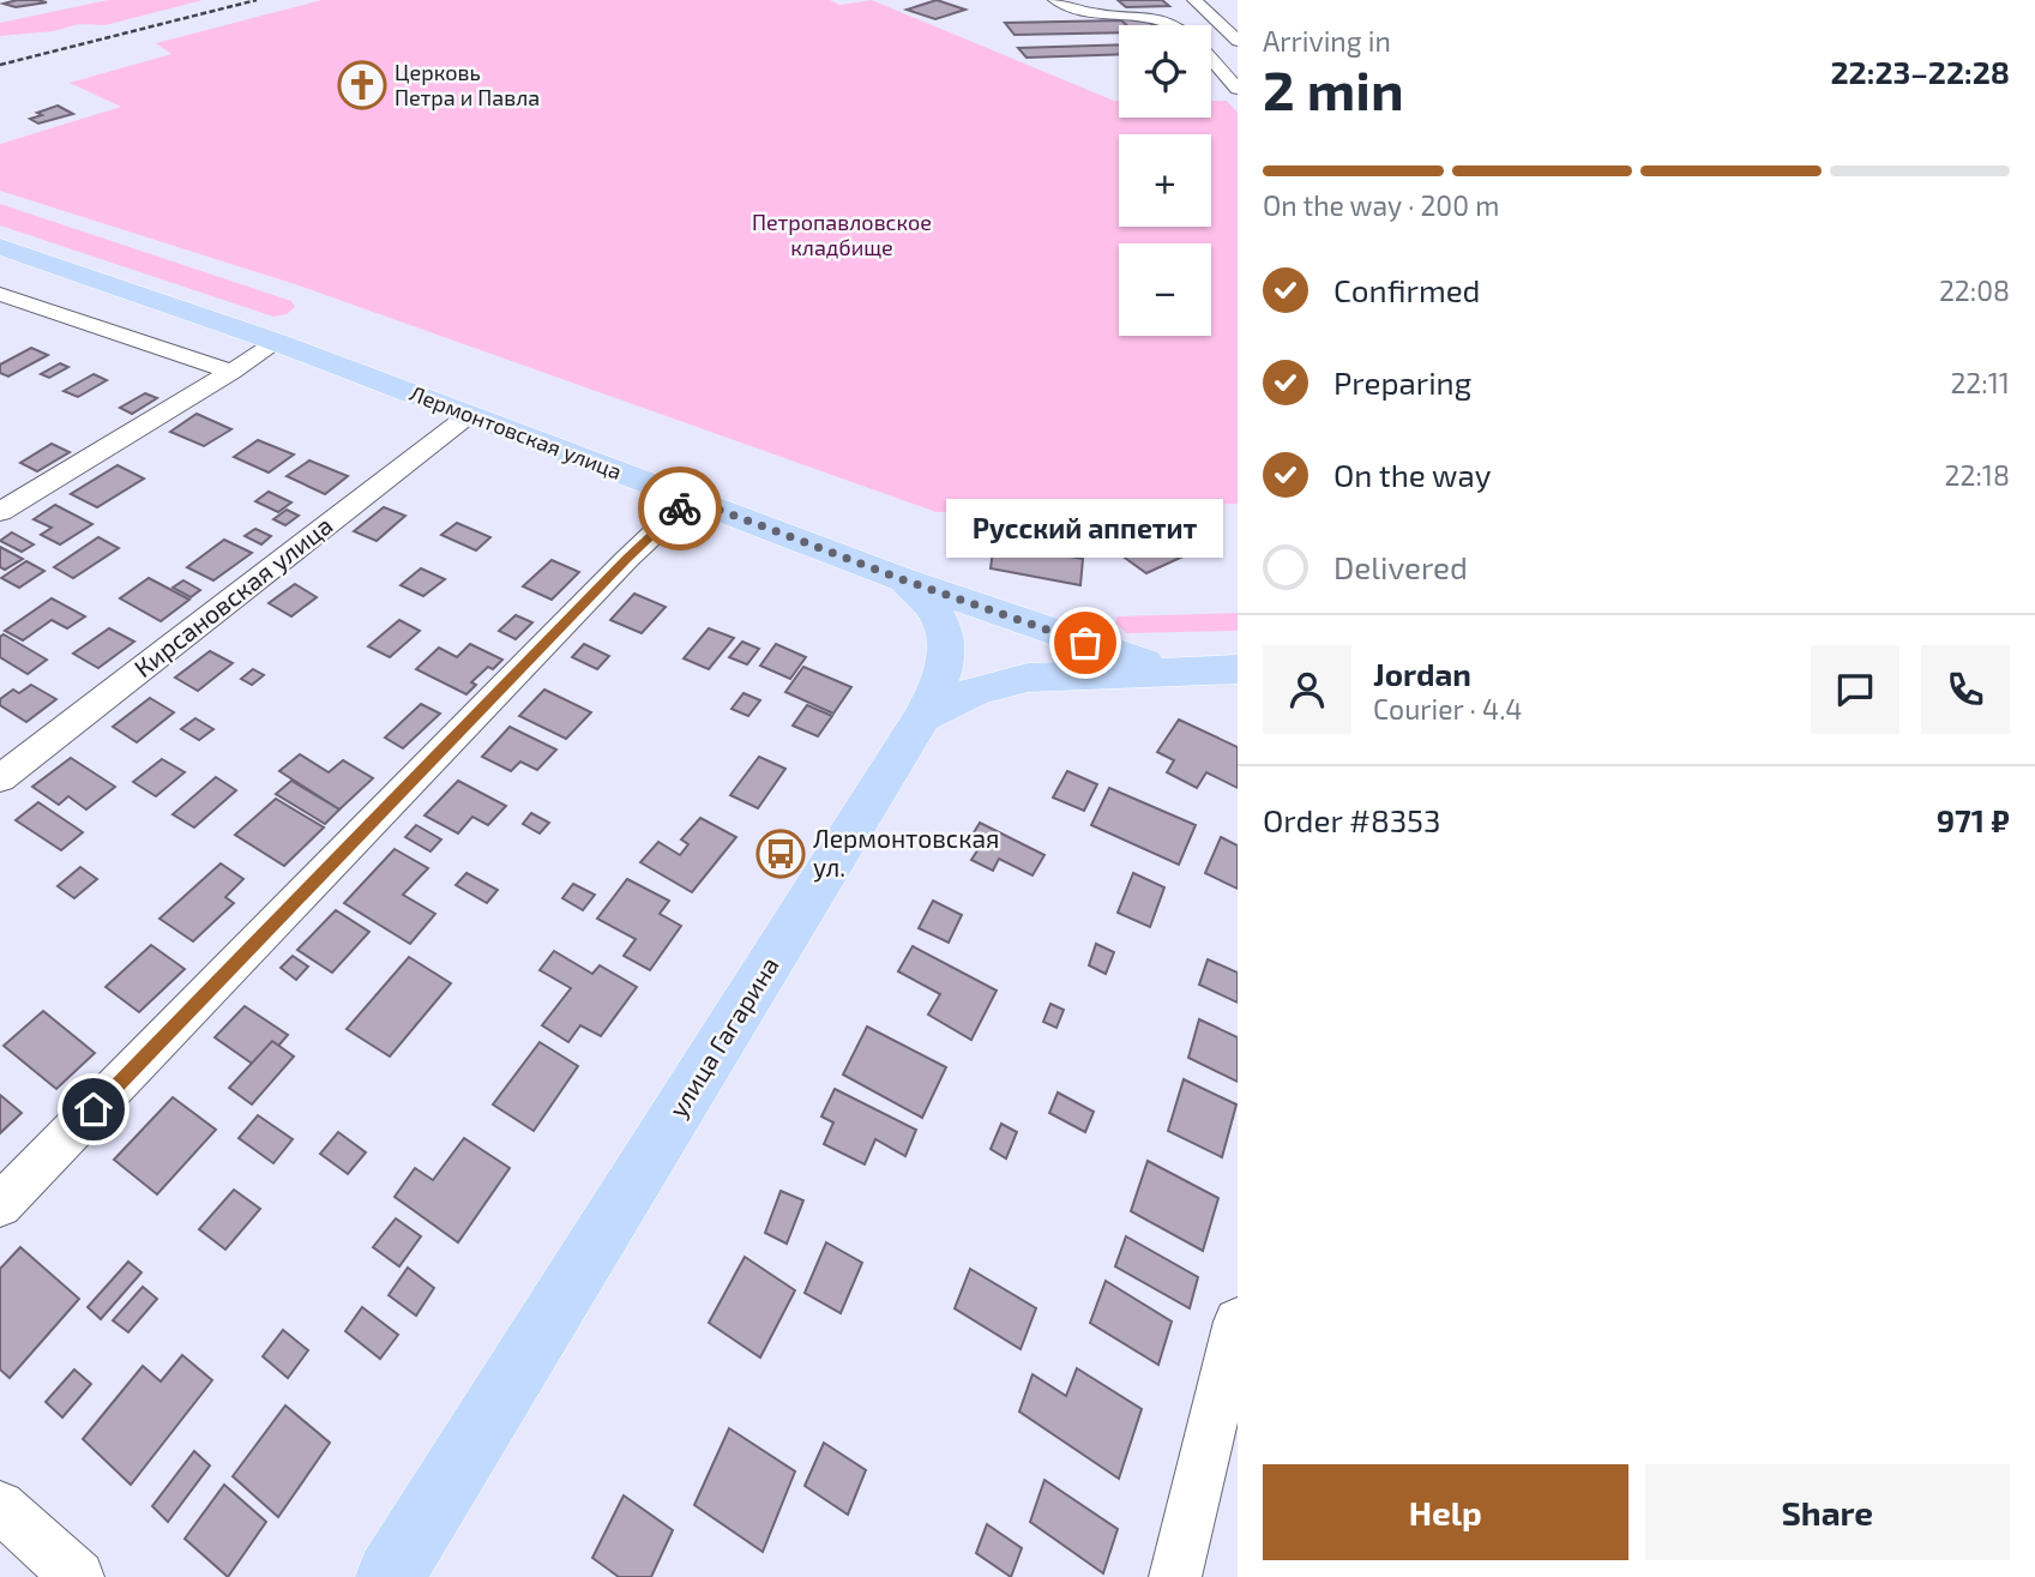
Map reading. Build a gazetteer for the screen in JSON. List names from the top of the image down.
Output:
{
  "streets": {
    "main road": ["Лермонтовская улица", "улица Гагарина"],
    "street": ["Кирсановская улица"]
  },
  "crossings": [
    ["Лермонтовская улица", "Кирсановская улица"],
    ["Лермонтовская улица", "улица Гагарина"]
  ],
  "parks": ["Петропавловское кладбище"],
  "places": {
    "church": ["Церковь Петра и Павла"],
    "other": ["Русский аппетит"],
    "bus stop": ["Лермонтовская ул."]
  },
  "page": {
    "heading": ["2 min", "Arriving in", "22:23–22:28"],
    "panel": [
      "Jordan",
      "Courier · 4.4",
      "Order #8353",
      "971 ₽"
    ],
    "map_buttons": ["+", "−"],
    "bar": "On the way · 200 m",
    "list": [
      ["Confirmed", "22:08"],
      ["Preparing", "22:11"],
      ["On the way", "22:18"],
      "Delivered"
    ],
    "bubble": "Русский аппетит",
    "buttons": ["Help", "Share"]
  }
}
